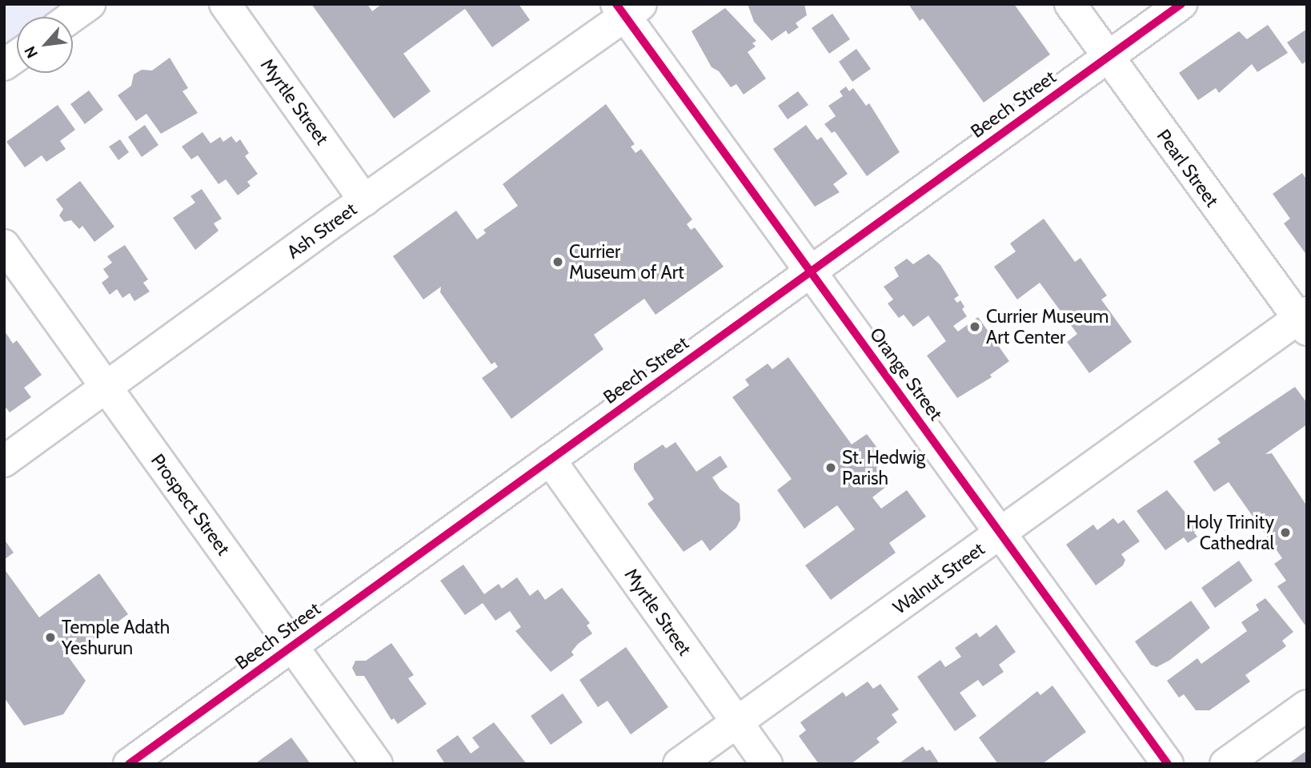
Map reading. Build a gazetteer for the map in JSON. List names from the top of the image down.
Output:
{
  "streets": {
    "street": [
      "Myrtle Street",
      "Beech Street",
      "Pearl Street",
      "Ash Street",
      "Orange Street",
      "Prospect Street",
      "Walnut Street"
    ]
  },
  "crossings": [
    ["Myrtle Street", "Beech Street"],
    ["Myrtle Street", "Ash Street"],
    ["Myrtle Street", "Walnut Street"],
    ["Beech Street", "Pearl Street"],
    ["Beech Street", "Orange Street"],
    ["Beech Street", "Prospect Street"],
    ["Pearl Street", "Walnut Street"],
    ["Ash Street", "Orange Street"],
    ["Ash Street", "Prospect Street"],
    ["Orange Street", "Walnut Street"]
  ],
  "places": [
    "Currier Museum of Art",
    "Currier Museum Art Center",
    "St. Hedwig Parish",
    "Holy Trinity Cathedral",
    "Temple Adath Yeshurun"
  ],
  "north": "bottom left"
}
